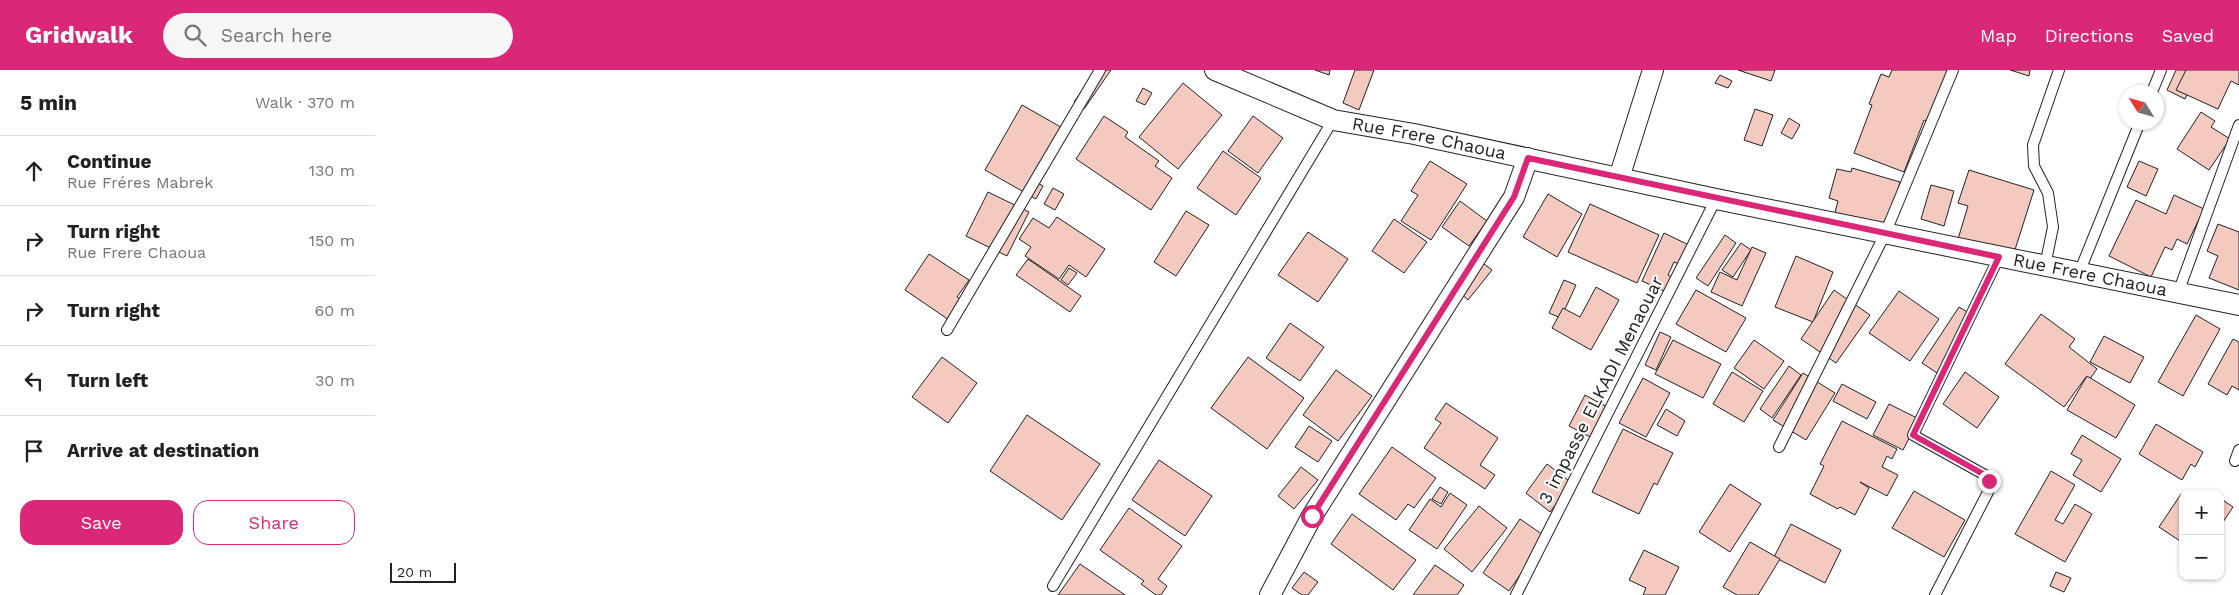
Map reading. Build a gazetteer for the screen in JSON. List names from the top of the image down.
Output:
{
  "streets": {
    "street": ["Rue Frere Chaoua"],
    "lane": ["3 impasse ELKADI Menaouar"]
  },
  "crossings": [
    ["Rue Frere Chaoua", "3 impasse ELKADI Menaouar"]
  ],
  "scale_bar": "20 m",
  "north": "top left",
  "page": {
    "header": "Gridwalk",
    "search": "Search here",
    "nav": ["Map", "Directions", "Saved"],
    "heading": ["5 min", "Walk · 370 m"],
    "list": [
      ["Continue", "Rue Fréres Mabrek", "130 m"],
      ["Turn right", "Rue Frere Chaoua", "150 m"],
      ["Turn right", "60 m"],
      ["Turn left", "30 m"],
      "Arrive at destination"
    ],
    "buttons": ["Save", "Share"],
    "map_buttons": ["+", "−"],
    "scale": "20 m"
  }
}
